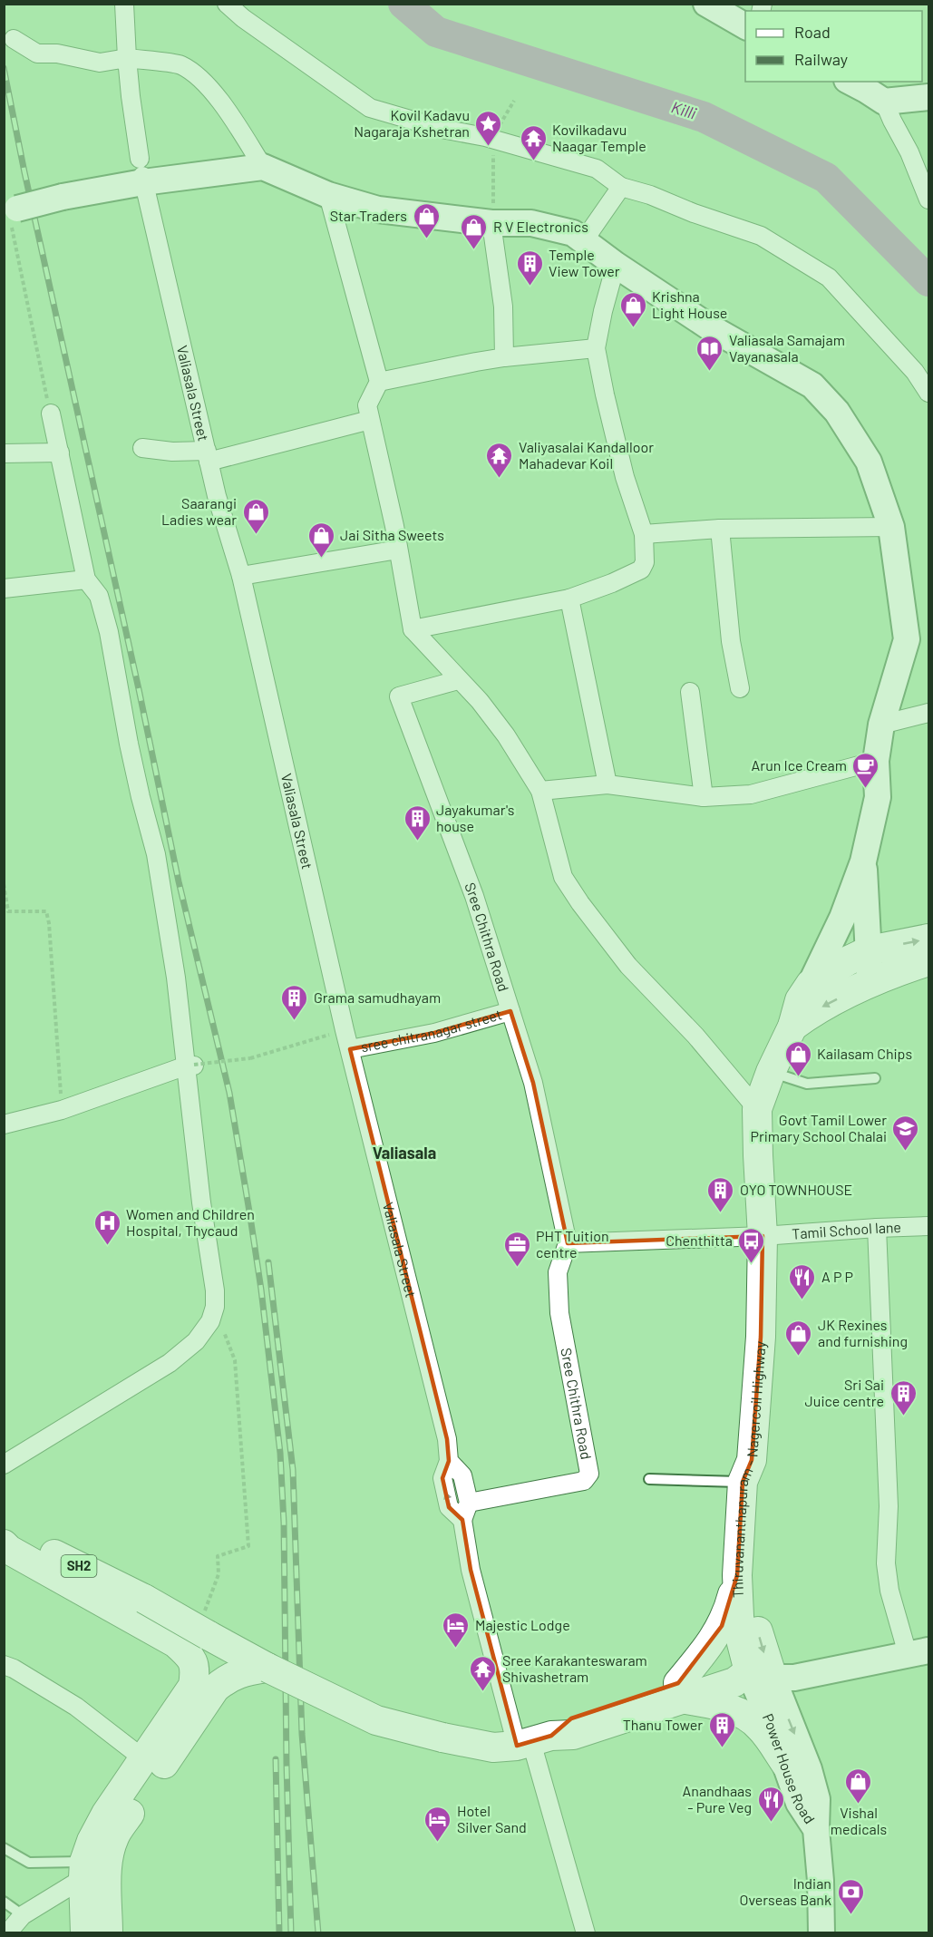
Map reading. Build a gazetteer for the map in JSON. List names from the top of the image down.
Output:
{
  "streets": {
    "main road": ["Thiruvananthapuram - Nagercoil Highway", "SH2"],
    "street": [
      "Valiasala Street",
      "Sree Chithra Road",
      "sree chitranagar street",
      "Tamil School lane",
      "Power House Road"
    ]
  },
  "crossings": [
    ["Valiasala Street", "sree chitranagar street"],
    ["Sree Chithra Road", "sree chitranagar street"],
    ["Tamil School lane", "Thiruvananthapuram - Nagercoil Highway"],
    ["Thiruvananthapuram - Nagercoil Highway", "Power House Road"]
  ],
  "districts": ["Valiasala"],
  "water": ["Killi"],
  "places": {
    "place": ["Kovil Kadavu Nagaraja Kshetran"],
    "temple": ["Kovilkadavu Naagar Temple", "Valiyasalai Kandalloor Mahadevar Koil", "Sree Karakanteswaram Shivashetram"],
    "shop": [
      "Star Traders",
      "R V Electronics",
      "Krishna Light House",
      "Saarangi Ladies wear",
      "Jai Sitha Sweets",
      "Kailasam Chips",
      "JK Rexines and furnishing",
      "Vishal medicals"
    ],
    "building": [
      "Temple View Tower",
      "Jayakumar's house",
      "Grama samudhayam",
      "OYO TOWNHOUSE",
      "Sri Sai Juice centre",
      "Thanu Tower"
    ],
    "library": ["Valiasala Samajam Vayanasala"],
    "cafe": ["Arun Ice Cream"],
    "school or university": ["Govt Tamil Lower Primary School Chalai"],
    "hospital": ["Women and Children Hospital, Thycaud"],
    "bus stop": ["Chenthitta"],
    "office": ["PHT Tuition centre"],
    "restaurant": ["A P P", "Anandhaas - Pure Veg"],
    "hotel": ["Majestic Lodge", "Hotel Silver Sand"],
    "bank": ["Indian Overseas Bank"]
  },
  "legend": ["Road", "Railway"]
}
